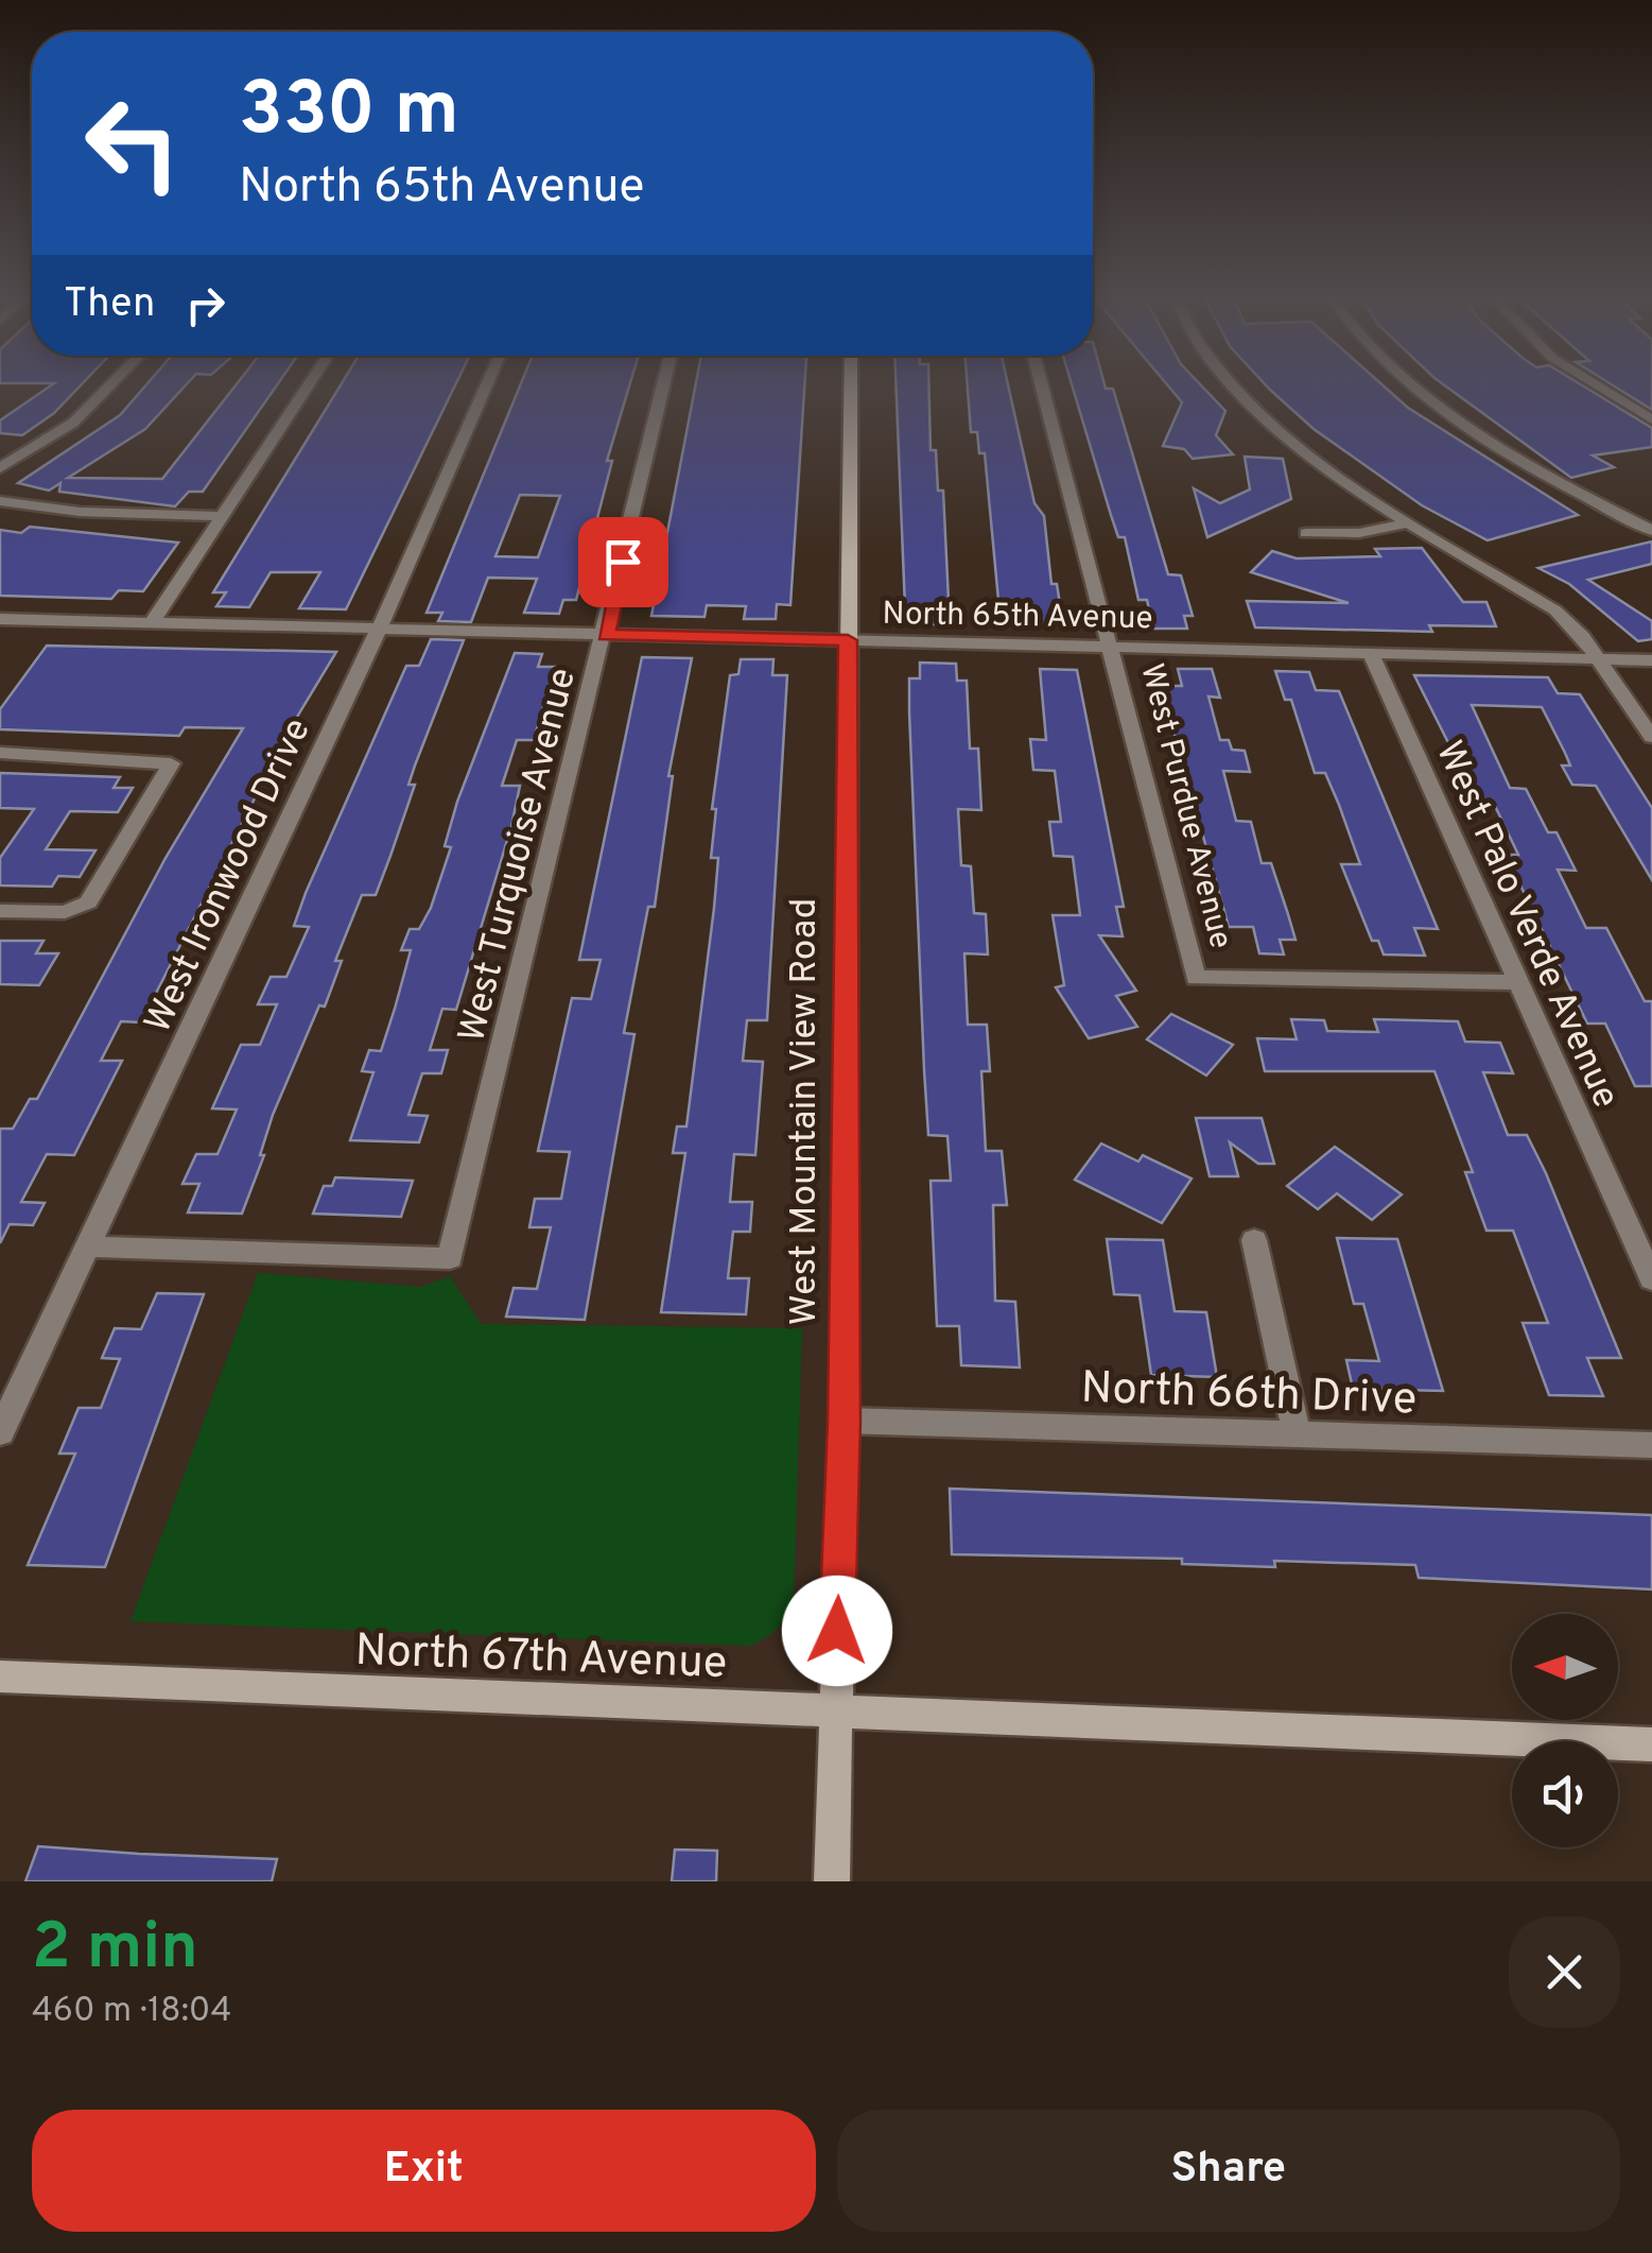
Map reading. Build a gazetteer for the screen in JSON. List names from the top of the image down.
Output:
{
  "streets": {
    "street": [
      "North 65th Avenue",
      "West Purdue Avenue",
      "West Turquoise Avenue",
      "West Ironwood Drive",
      "West Palo Verde Avenue",
      "West Mountain View Road",
      "North 66th Drive",
      "North 67th Avenue"
    ]
  },
  "crossings": [
    ["North 65th Avenue", "West Purdue Avenue"],
    ["North 65th Avenue", "West Turquoise Avenue"],
    ["North 65th Avenue", "West Ironwood Drive"],
    ["North 65th Avenue", "West Palo Verde Avenue"],
    ["North 65th Avenue", "West Mountain View Road"],
    ["West Purdue Avenue", "West Palo Verde Avenue"],
    ["West Turquoise Avenue", "West Ironwood Drive"],
    ["West Mountain View Road", "North 66th Drive"],
    ["West Mountain View Road", "North 67th Avenue"]
  ],
  "north": "left",
  "page": {
    "turn": ["330 m", "North 65th Avenue"],
    "then": "Then",
    "heading": ["2 min", "460 m · 18:04"],
    "buttons": ["Exit", "Share"]
  }
}
